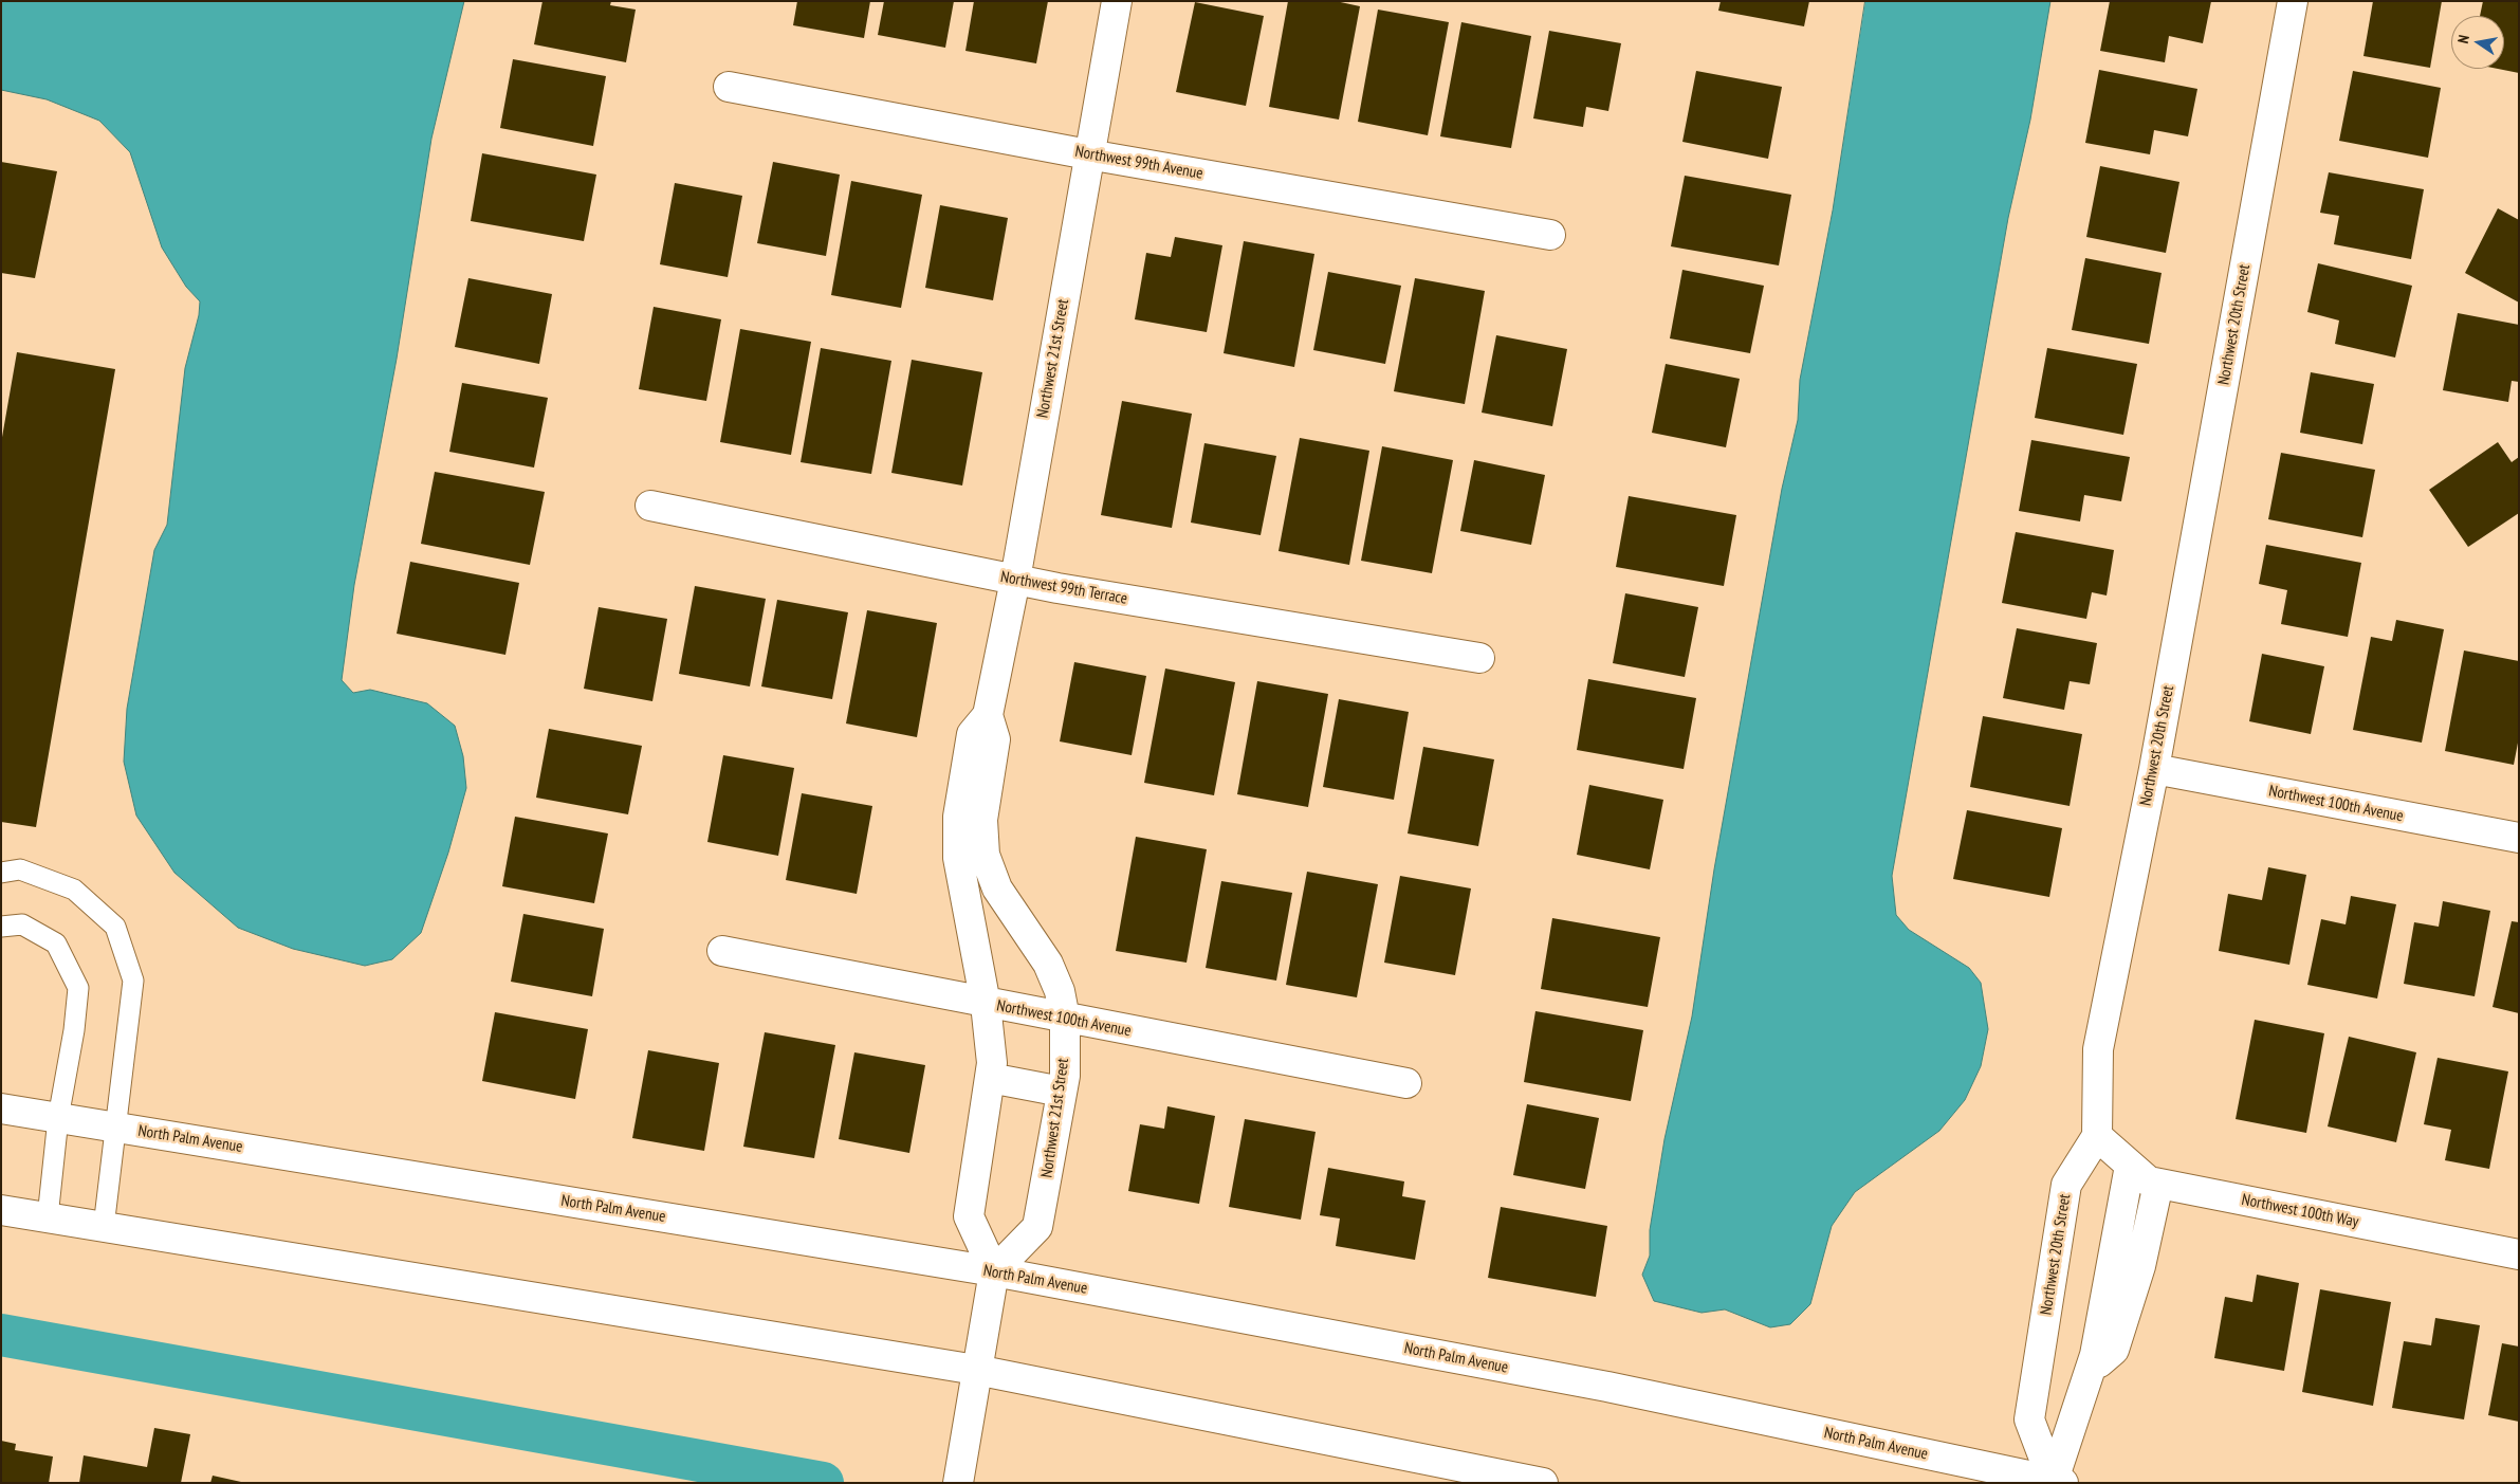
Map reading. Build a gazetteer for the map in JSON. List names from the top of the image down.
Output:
{
  "streets": {
    "street": [
      "Northwest 99th Avenue",
      "Northwest 20th Street",
      "Northwest 21st Street",
      "Northwest 99th Terrace",
      "Northwest 100th Avenue",
      "North Palm Avenue",
      "Northwest 100th Way"
    ]
  },
  "crossings": [
    ["Northwest 99th Avenue", "Northwest 21st Street"],
    ["Northwest 20th Street", "Northwest 100th Avenue"],
    ["Northwest 20th Street", "North Palm Avenue"],
    ["Northwest 20th Street", "Northwest 100th Way"],
    ["Northwest 21st Street", "Northwest 99th Terrace"],
    ["Northwest 21st Street", "Northwest 100th Avenue"],
    ["Northwest 21st Street", "North Palm Avenue"]
  ],
  "north": "left"
}
